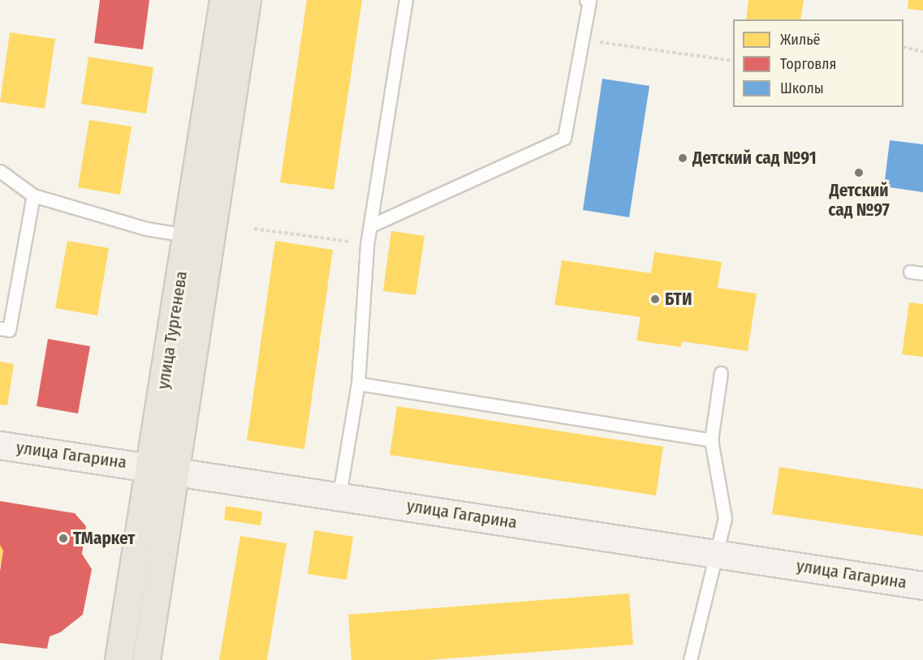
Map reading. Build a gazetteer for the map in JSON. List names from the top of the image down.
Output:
{
  "streets": {
    "main road": ["улица Тургенева"],
    "street": ["улица Гагарина"]
  },
  "crossings": [
    ["улица Тургенева", "улица Гагарина"]
  ],
  "places": [
    "Детский сад №91",
    "Детский сад №97",
    "БТИ",
    "ТМаркет"
  ],
  "legend": ["Жильё", "Торговля", "Школы"]
}
